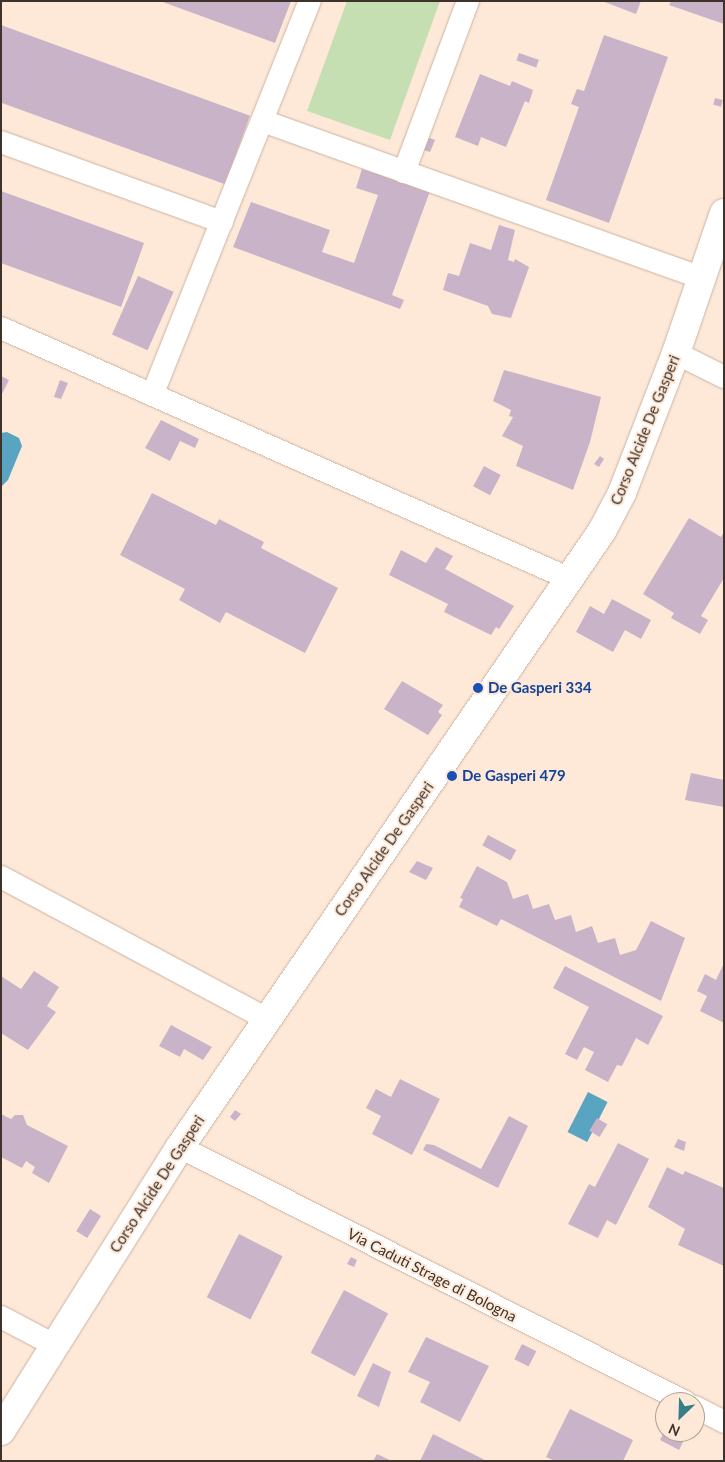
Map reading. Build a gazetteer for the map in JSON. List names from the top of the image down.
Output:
{
  "streets": {
    "street": ["Corso Alcide De Gasperi", "Via Caduti Strage di Bologna"]
  },
  "crossings": [
    ["Corso Alcide De Gasperi", "Via Caduti Strage di Bologna"]
  ],
  "places": ["De Gasperi 334", "De Gasperi 479"],
  "north": "bottom left"
}
